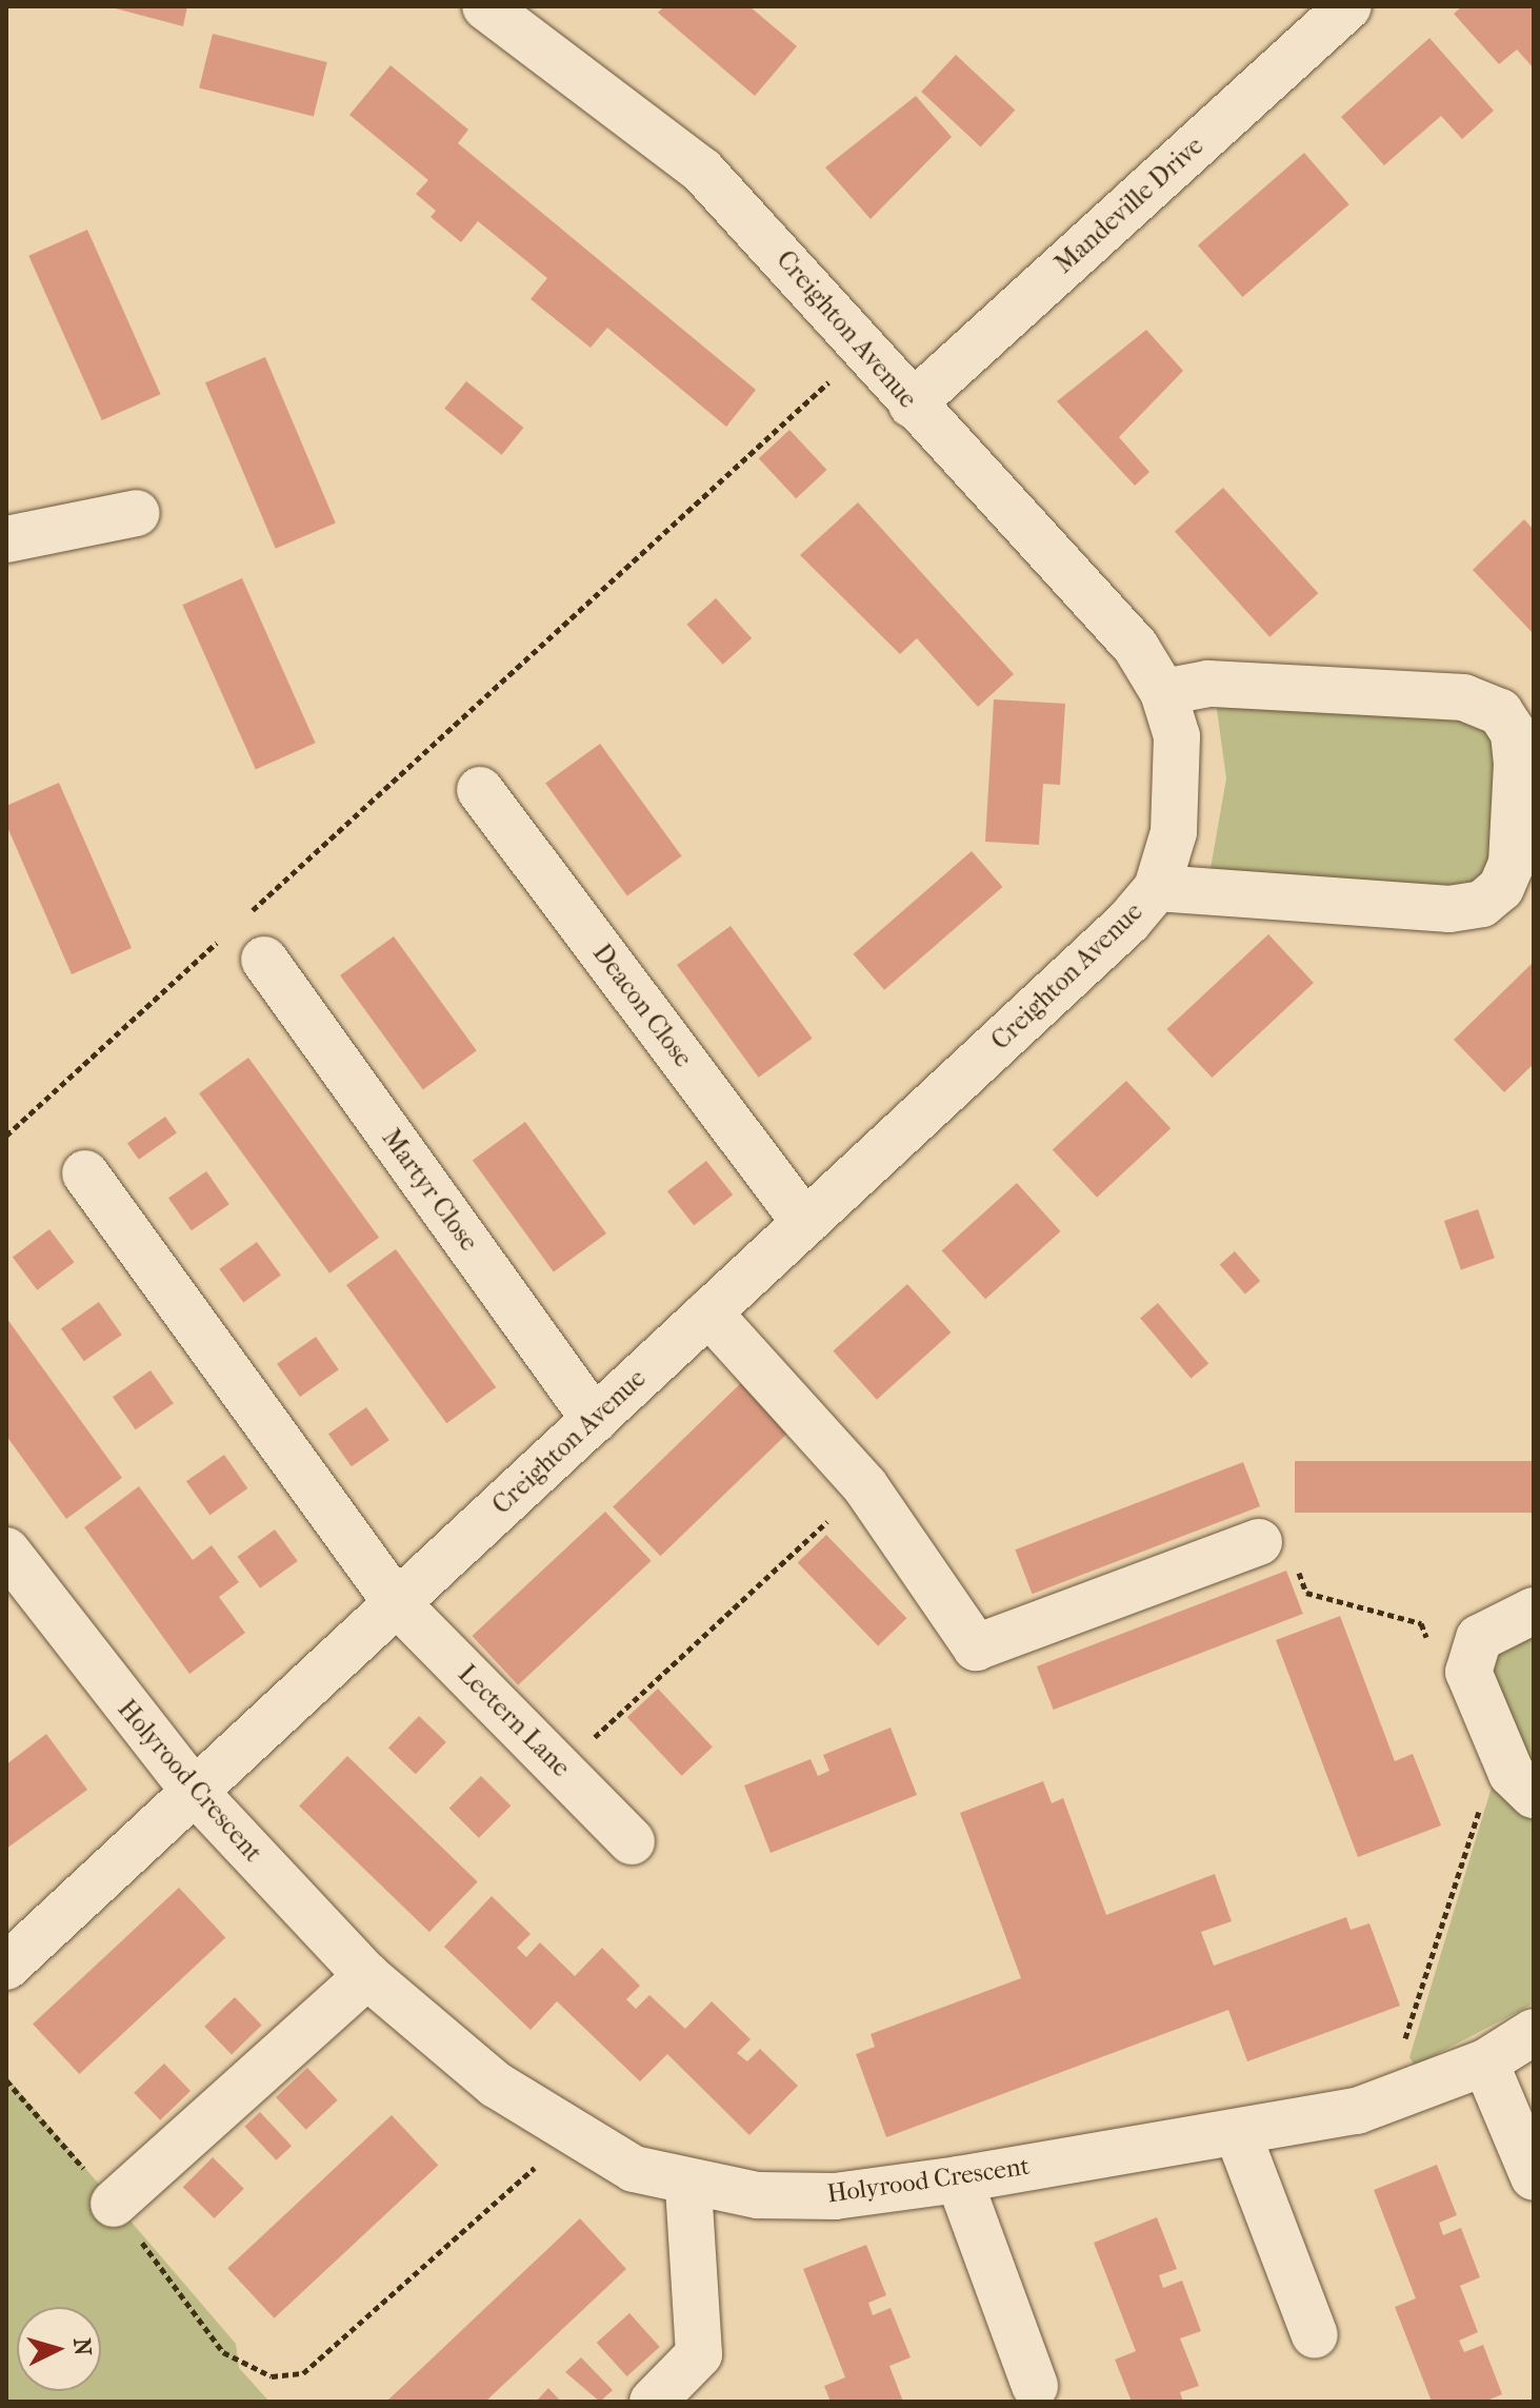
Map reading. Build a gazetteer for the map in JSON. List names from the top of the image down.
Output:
{
  "streets": {
    "street": [
      "Mandeville Drive",
      "Creighton Avenue",
      "Deacon Close",
      "Martyr Close",
      "Lectern Lane",
      "Holyrood Crescent"
    ]
  },
  "crossings": [
    ["Mandeville Drive", "Creighton Avenue"],
    ["Creighton Avenue", "Deacon Close"],
    ["Creighton Avenue", "Martyr Close"],
    ["Creighton Avenue", "Lectern Lane"],
    ["Creighton Avenue", "Holyrood Crescent"]
  ],
  "north": "right"
}
